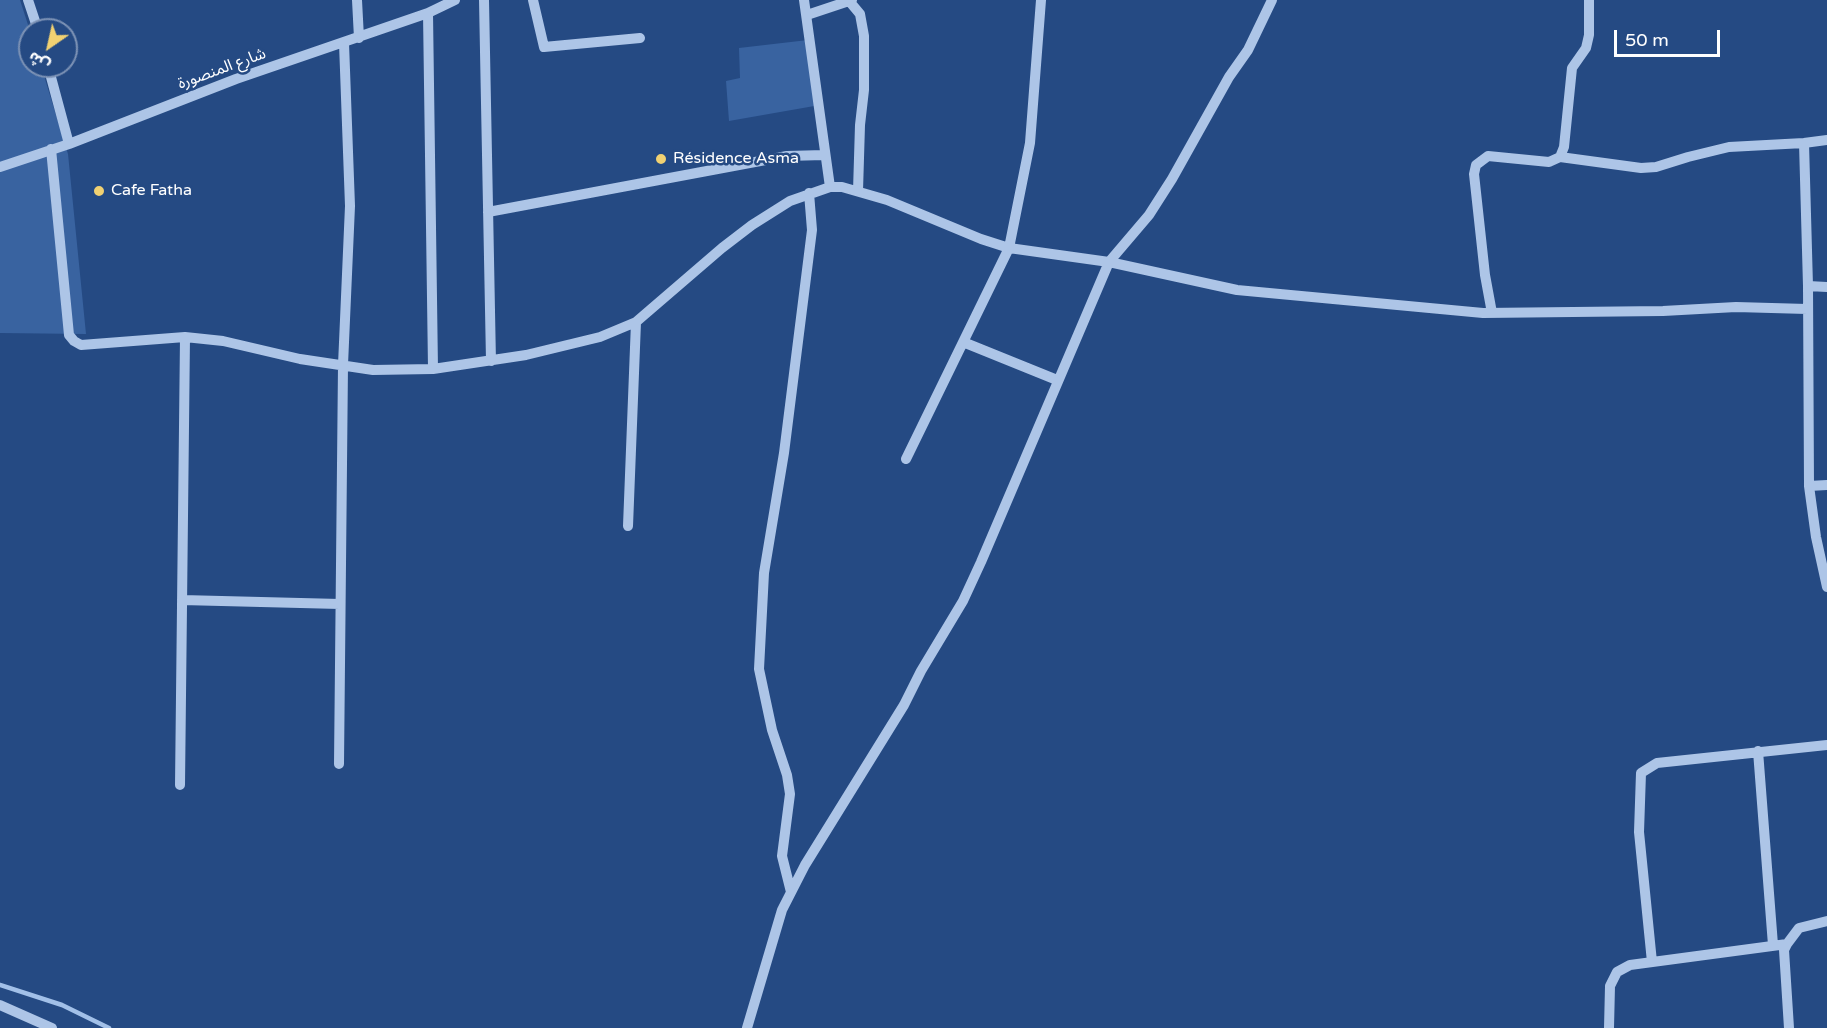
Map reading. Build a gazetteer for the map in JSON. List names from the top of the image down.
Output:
{
  "streets": {
    "street": ["شارع المنصورة"]
  },
  "places": ["Résidence Asma", "Cafe Fatha"],
  "scale_bar": "50 m",
  "north": "bottom left"
}
